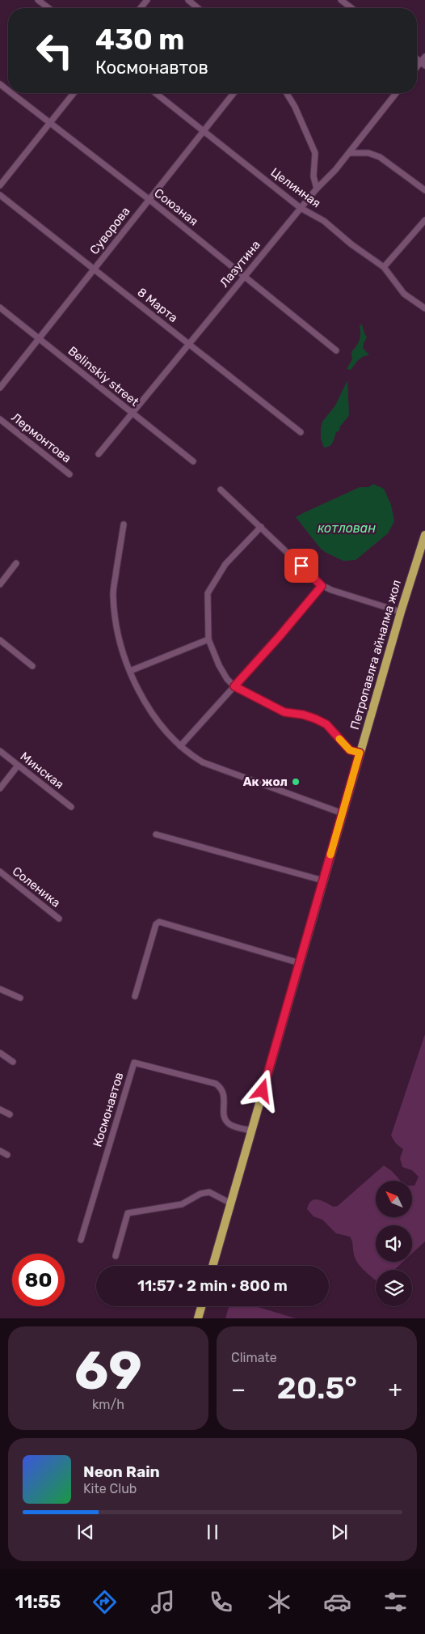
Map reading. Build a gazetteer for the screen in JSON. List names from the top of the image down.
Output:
{
  "streets": {
    "highway": ["Петропавлға айналма жол"],
    "street": [
      "Целинная",
      "Союзная",
      "Суворова",
      "Лазутина",
      "8 Марта",
      "Belinskiy street",
      "Лермонтова",
      "Минская",
      "Соленика",
      "Космонавтов"
    ]
  },
  "crossings": [
    ["Целинная", "Суворова"],
    ["Целинная", "Лазутина"],
    ["Союзная", "Суворова"],
    ["Союзная", "Лазутина"],
    ["Суворова", "8 Марта"],
    ["Суворова", "Belinskiy street"],
    ["Лазутина", "8 Марта"],
    ["Лазутина", "Belinskiy street"],
    ["Петропавлға айналма жол", "Космонавтов"]
  ],
  "water": ["котлован"],
  "places": ["Ак жол"],
  "north": "top left",
  "page": {
    "turn": ["430 m", "Космонавтов"],
    "limit": "80",
    "trip": "11:57 · 2 min · 800 m",
    "tile": [
      ["69", "km/h"],
      "Climate"
    ],
    "heat": ["−", "20.5°", "+"],
    "song": ["Neon Rain", "Kite Club"],
    "tabs": "11:55"
  }
}
